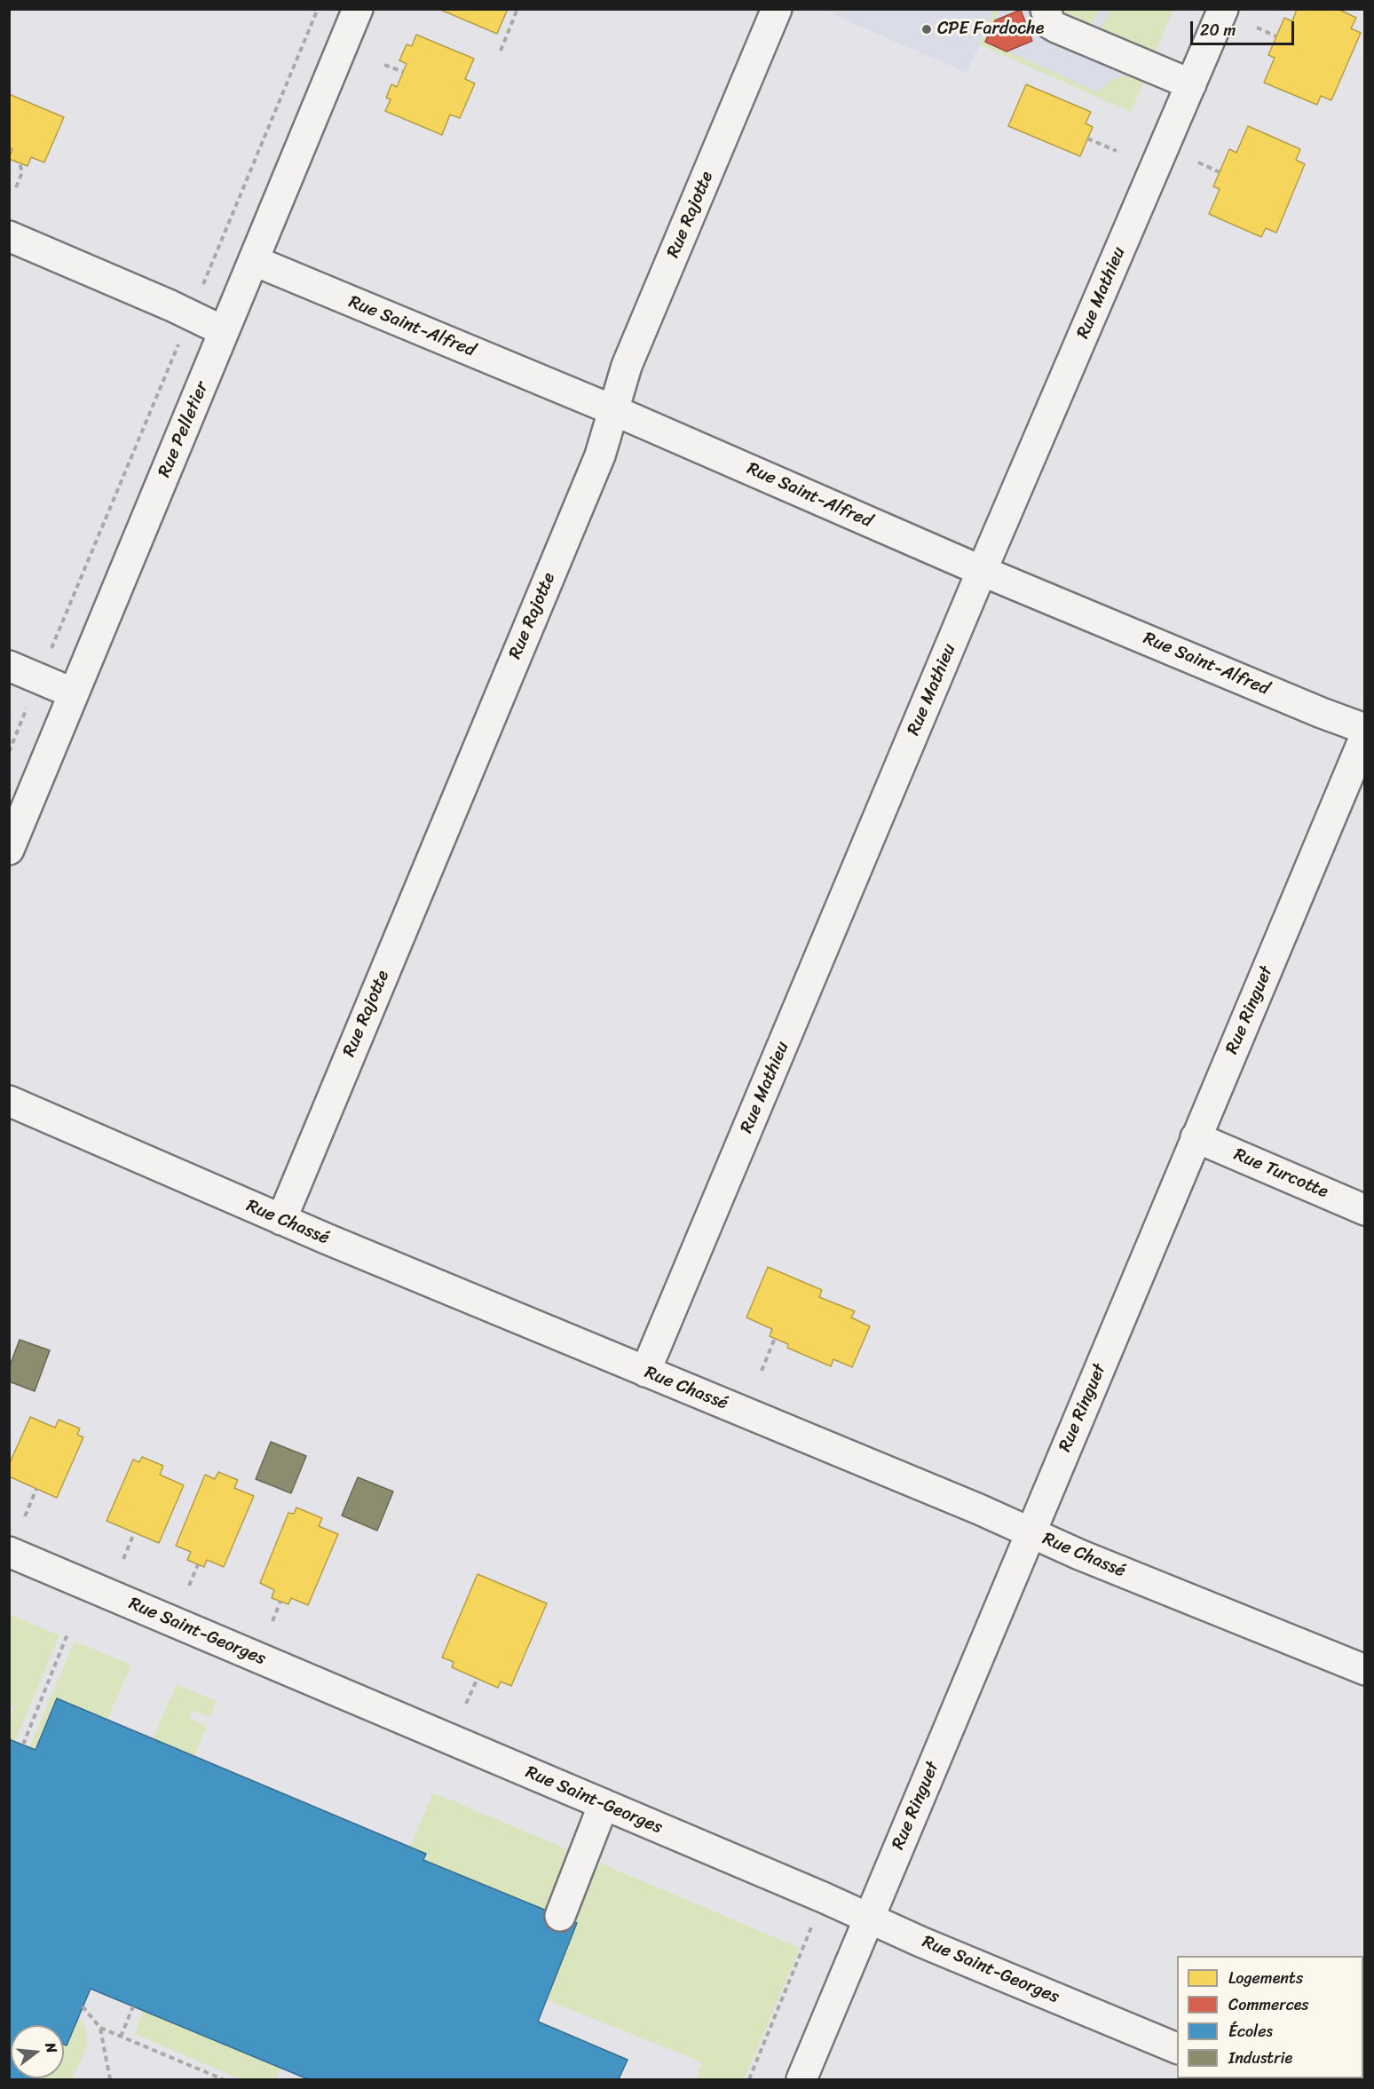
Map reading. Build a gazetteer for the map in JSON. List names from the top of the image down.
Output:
{
  "streets": {
    "street": [
      "Rue Rajotte",
      "Rue Mathieu",
      "Rue Saint-Alfred",
      "Rue Pelletier",
      "Rue Ringuet",
      "Rue Turcotte",
      "Rue Chassé",
      "Rue Saint-Georges"
    ]
  },
  "crossings": [
    ["Rue Rajotte", "Rue Saint-Alfred"],
    ["Rue Rajotte", "Rue Chassé"],
    ["Rue Mathieu", "Rue Saint-Alfred"],
    ["Rue Mathieu", "Rue Chassé"],
    ["Rue Saint-Alfred", "Rue Pelletier"],
    ["Rue Ringuet", "Rue Turcotte"],
    ["Rue Ringuet", "Rue Chassé"],
    ["Rue Ringuet", "Rue Saint-Georges"]
  ],
  "places": ["CPE Fardoche"],
  "legend": [
    "Logements",
    "Commerces",
    "Écoles",
    "Industrie"
  ],
  "scale_bar": "20 m",
  "north": "right"
}
